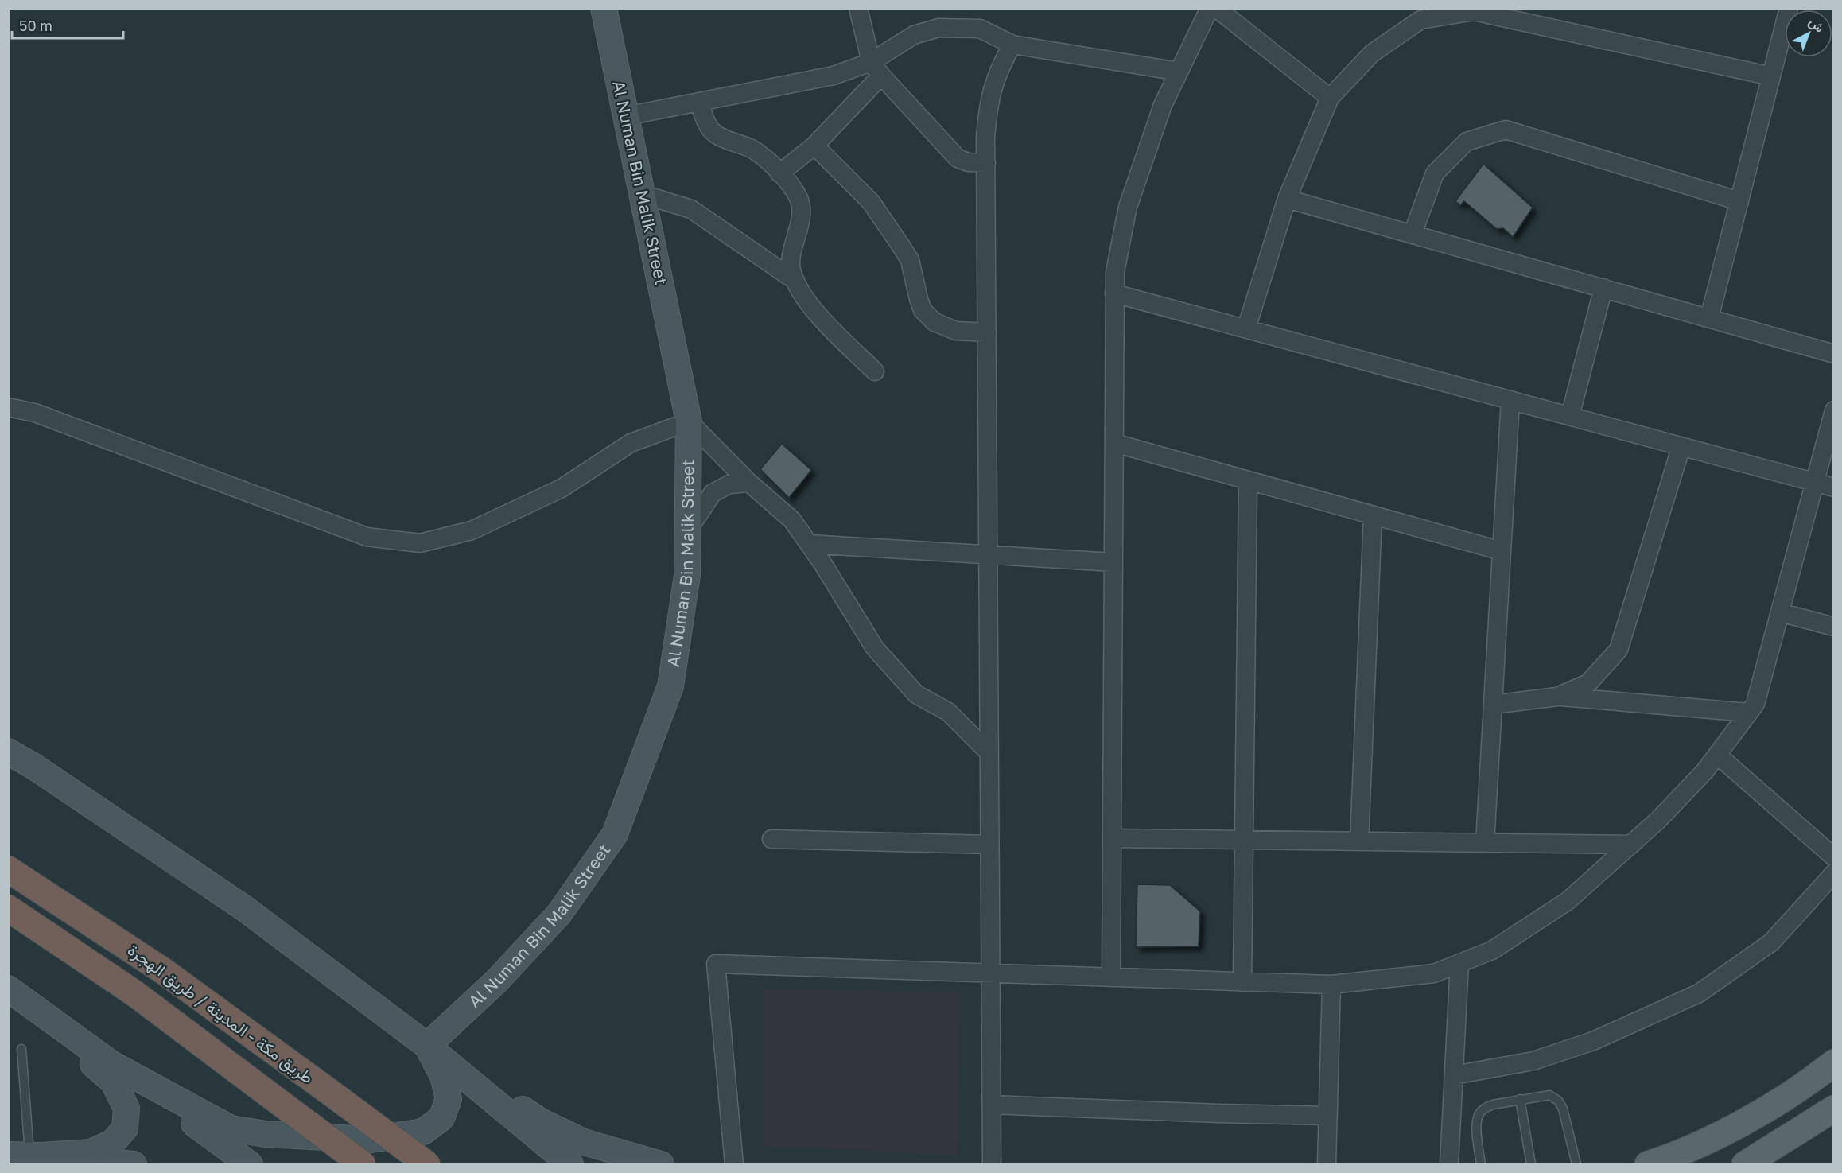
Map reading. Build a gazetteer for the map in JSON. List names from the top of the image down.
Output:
{
  "streets": {
    "highway": ["طريق مكة - المدينة / طريق الهجرة"],
    "main road": ["Al Numan Bin Malik Street"]
  },
  "scale_bar": "50 m",
  "north": "top right"
}
